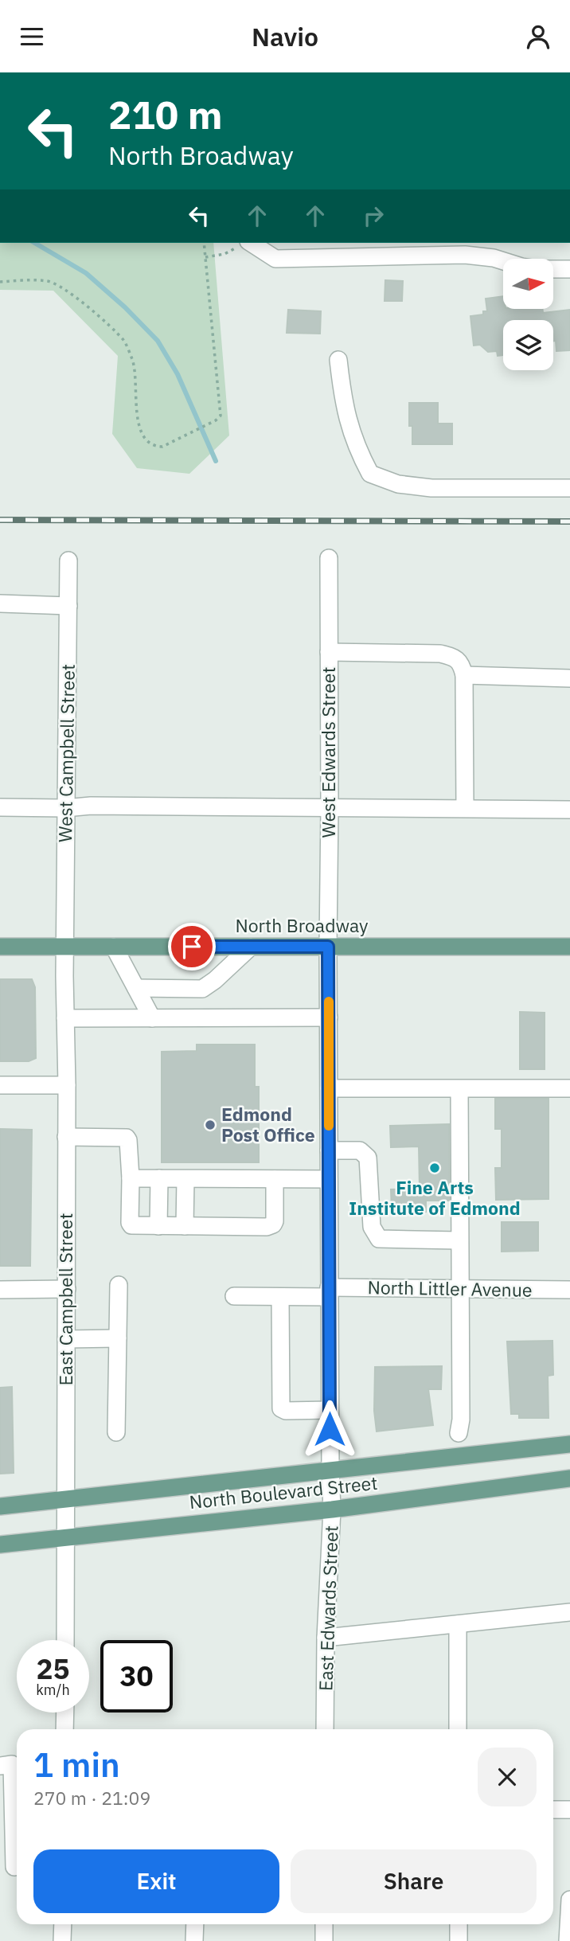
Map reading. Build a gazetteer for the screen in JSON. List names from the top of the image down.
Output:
{
  "streets": {
    "main road": ["North Broadway", "North Boulevard Street"],
    "street": [
      "West Edwards Street",
      "West Campbell Street",
      "North Littler Avenue",
      "East Campbell Street",
      "East Edwards Street"
    ]
  },
  "crossings": [
    ["West Edwards Street", "North Broadway"],
    ["West Edwards Street", "East Edwards Street"],
    ["West Campbell Street", "North Broadway"],
    ["West Campbell Street", "East Campbell Street"],
    ["North Broadway", "East Campbell Street"],
    ["North Broadway", "East Edwards Street"],
    ["North Littler Avenue", "East Edwards Street"],
    ["East Campbell Street", "North Boulevard Street"],
    ["North Boulevard Street", "East Edwards Street"]
  ],
  "places": ["Edmond Post Office", "Fine Arts Institute of Edmond"],
  "north": "right",
  "page": {
    "header": "Navio",
    "turn": ["210 m", "North Broadway"],
    "speed": "25 km/h",
    "limit": "30",
    "heading": ["1 min", "270 m · 21:09"],
    "buttons": ["Exit", "Share"]
  }
}
